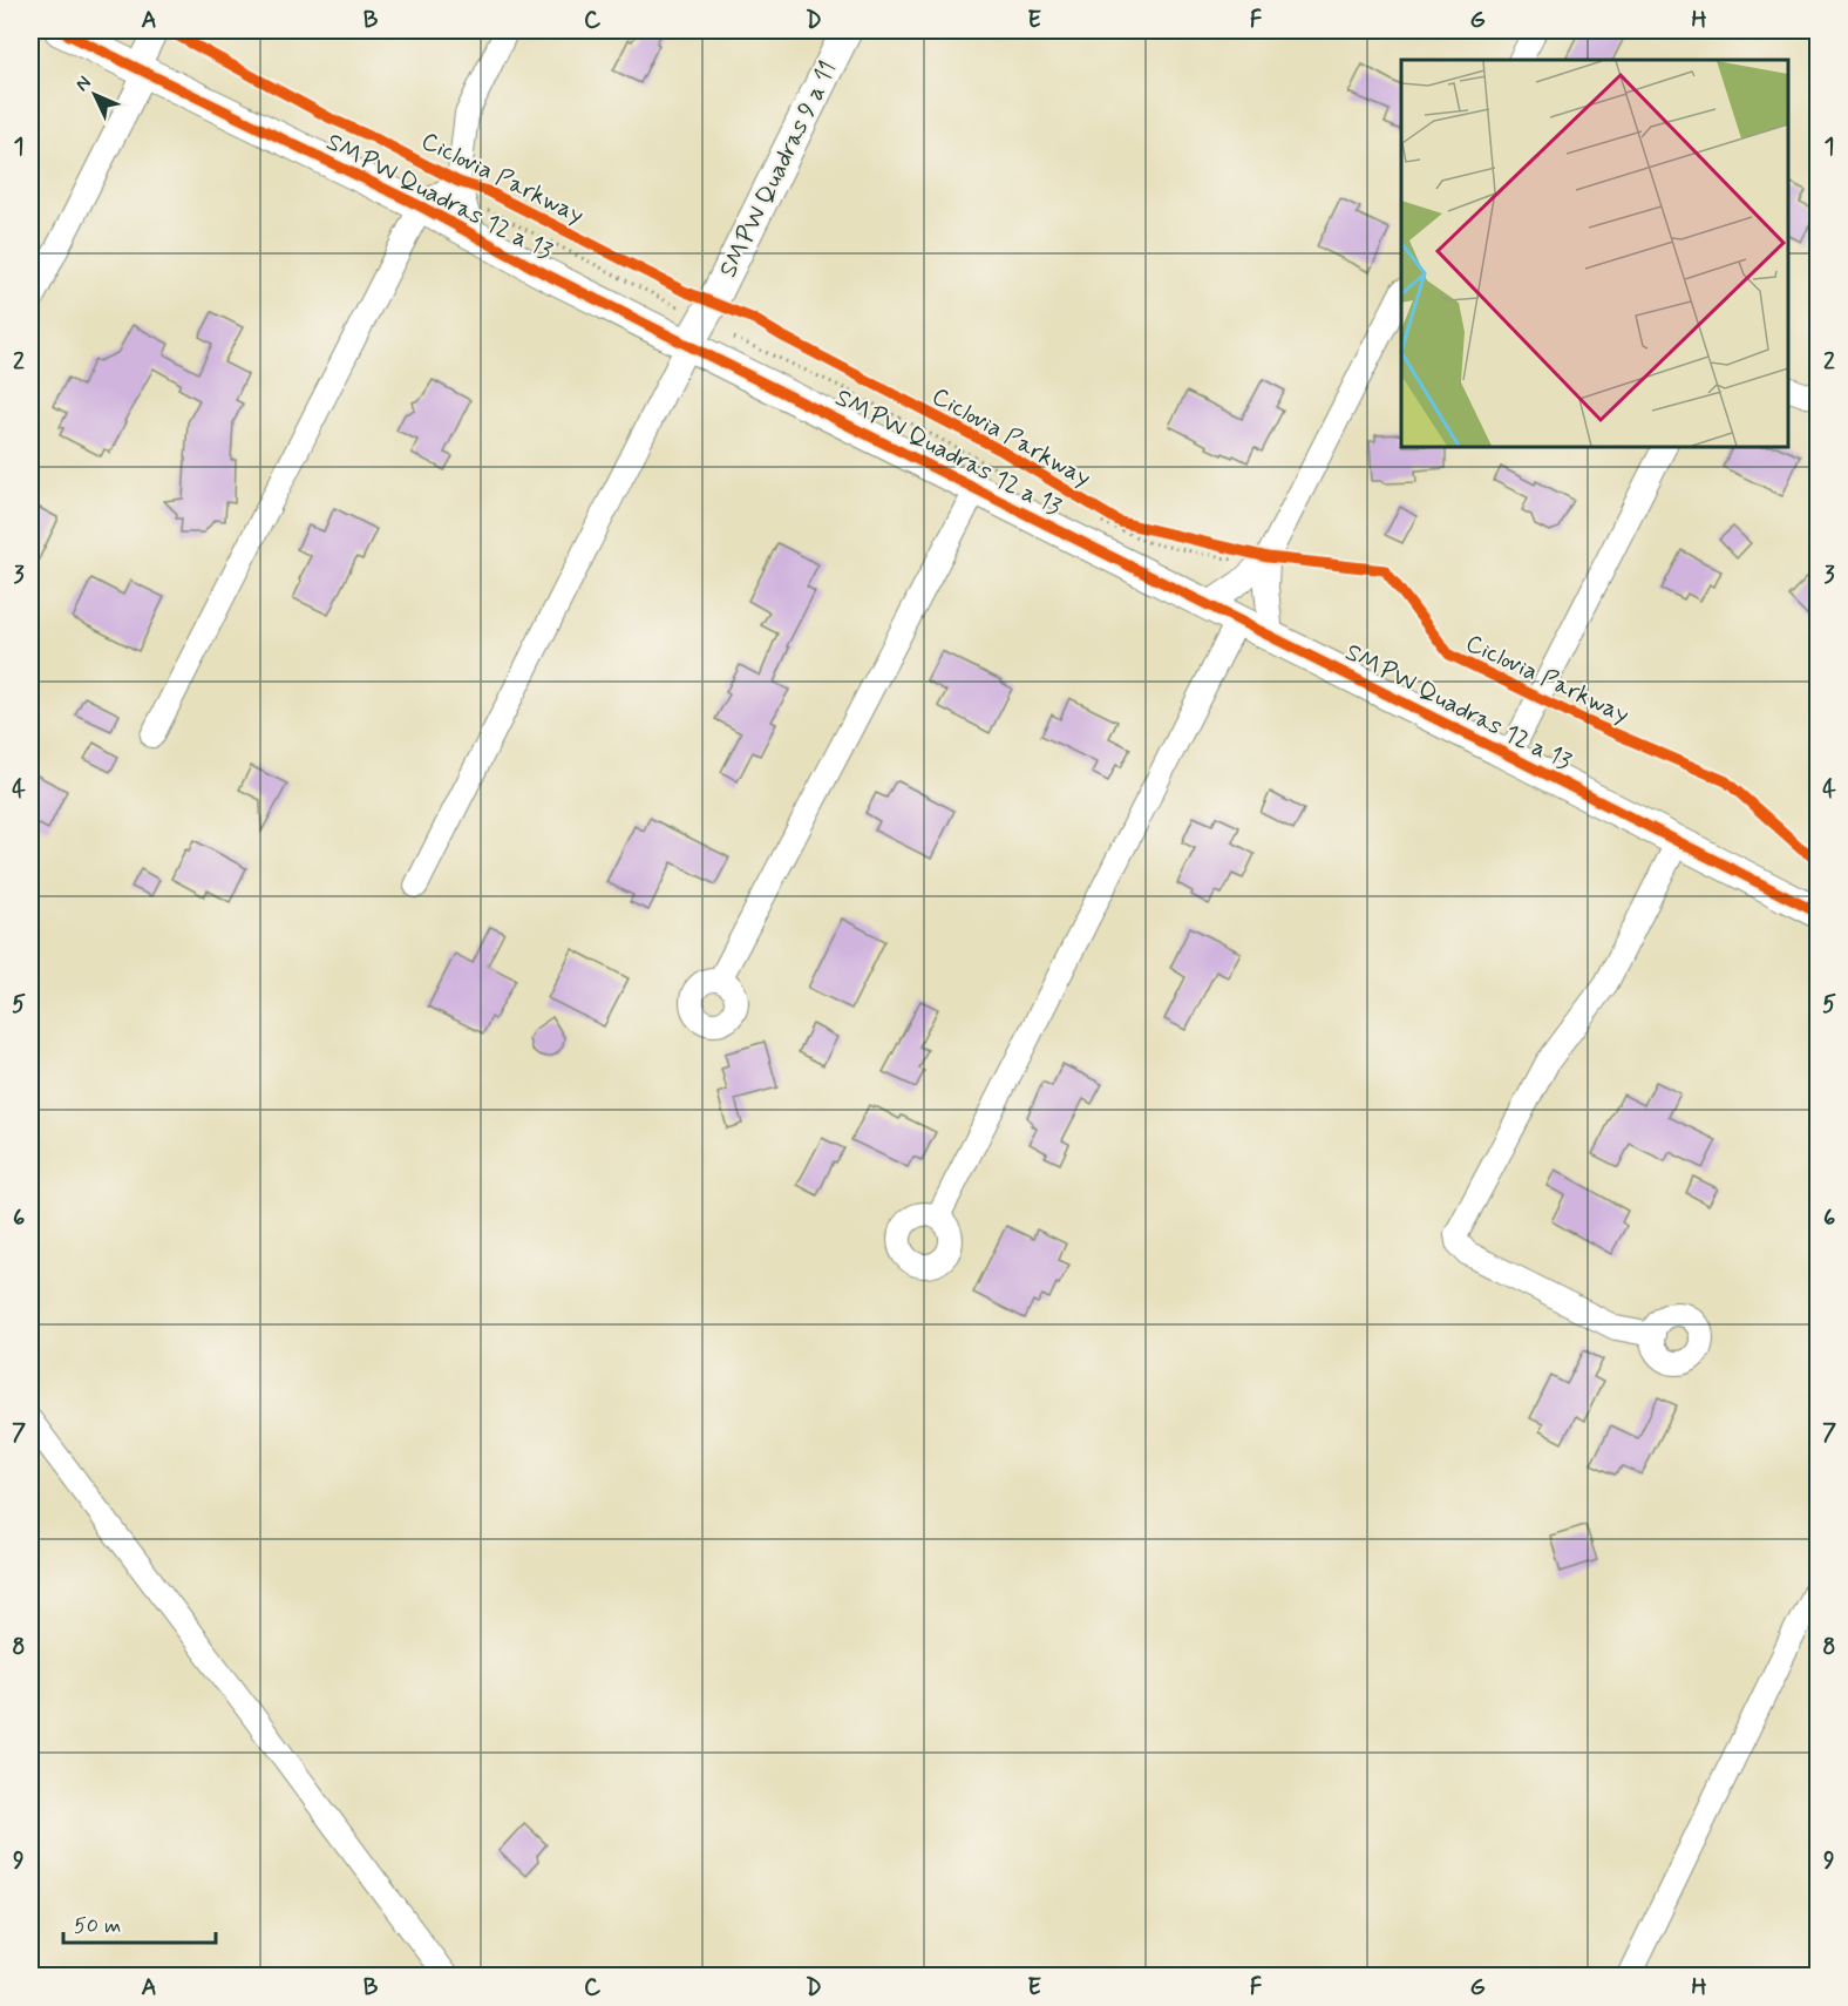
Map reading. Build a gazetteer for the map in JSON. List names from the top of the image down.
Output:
{
  "streets": {
    "street": ["SMPW Quadras 9 a 11", "SMPW Quadras 12 a 13"],
    "cycle path": ["Ciclovia Parkway"]
  },
  "crossings": [
    ["SMPW Quadras 9 a 11", "SMPW Quadras 12 a 13"]
  ],
  "scale_bar": "50 m",
  "north": "top left",
  "grid": {
    "columns": [
      "A",
      "B",
      "C",
      "D",
      "E",
      "F",
      "G",
      "H"
    ],
    "rows": [
      "1",
      "2",
      "3",
      "4",
      "5",
      "6",
      "7",
      "8",
      "9"
    ]
  }
}
